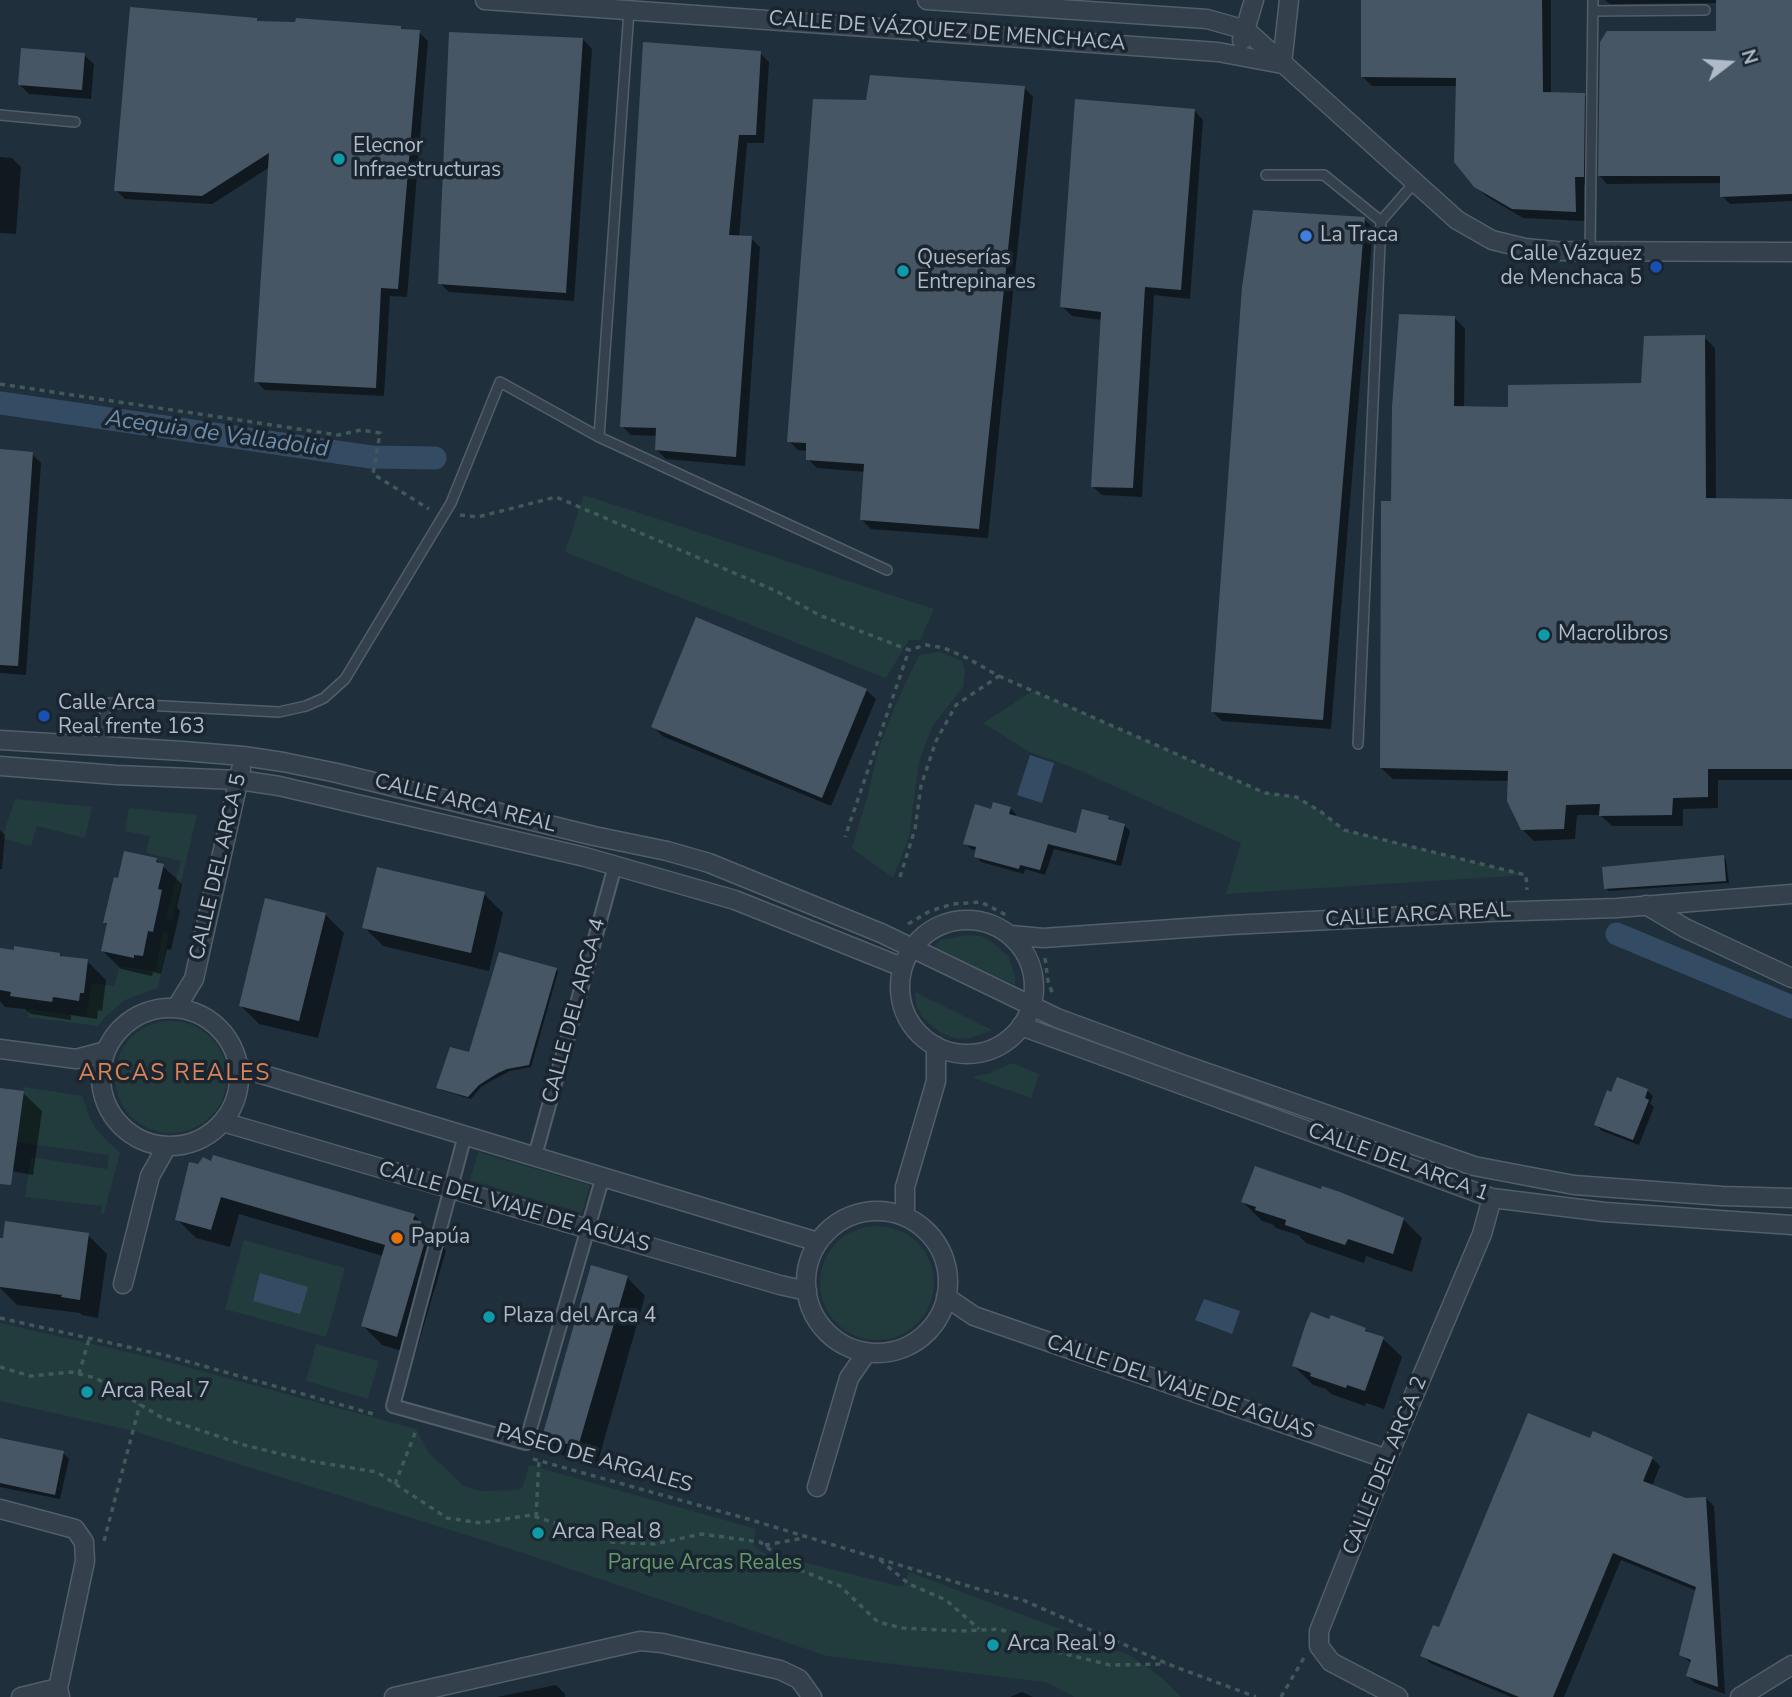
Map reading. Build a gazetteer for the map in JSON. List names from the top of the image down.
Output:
{
  "streets": {
    "street": [
      "CALLE DE VÁZQUEZ DE MENCHACA",
      "CALLE ARCA REAL",
      "CALLE DEL ARCA 5",
      "CALLE DEL ARCA 4",
      "CALLE DEL ARCA 1",
      "CALLE DEL VIAJE DE AGUAS",
      "CALLE DEL ARCA 2"
    ],
    "path": ["PASEO DE ARGALES"]
  },
  "crossings": [
    ["CALLE ARCA REAL", "CALLE DEL ARCA 5"],
    ["CALLE ARCA REAL", "CALLE DEL ARCA 4"],
    ["CALLE ARCA REAL", "CALLE DEL ARCA 1"],
    ["CALLE DEL ARCA 5", "CALLE DEL VIAJE DE AGUAS"],
    ["CALLE DEL ARCA 1", "CALLE DEL ARCA 2"],
    ["CALLE DEL VIAJE DE AGUAS", "CALLE DEL ARCA 2"]
  ],
  "districts": ["ARCAS REALES"],
  "water": ["Acequia de Valladolid"],
  "parks": ["Parque Arcas Reales"],
  "places": [
    "Elecnor Infraestructuras",
    "La Traca",
    "Calle Vázquez de Menchaca 5",
    "Queserías Entrepinares",
    "Macrolibros",
    "Calle Arca Real frente 163",
    "Papúa",
    "Plaza del Arca 4",
    "Arca Real 7",
    "Arca Real 8",
    "Arca Real 9"
  ],
  "north": "right"
}
